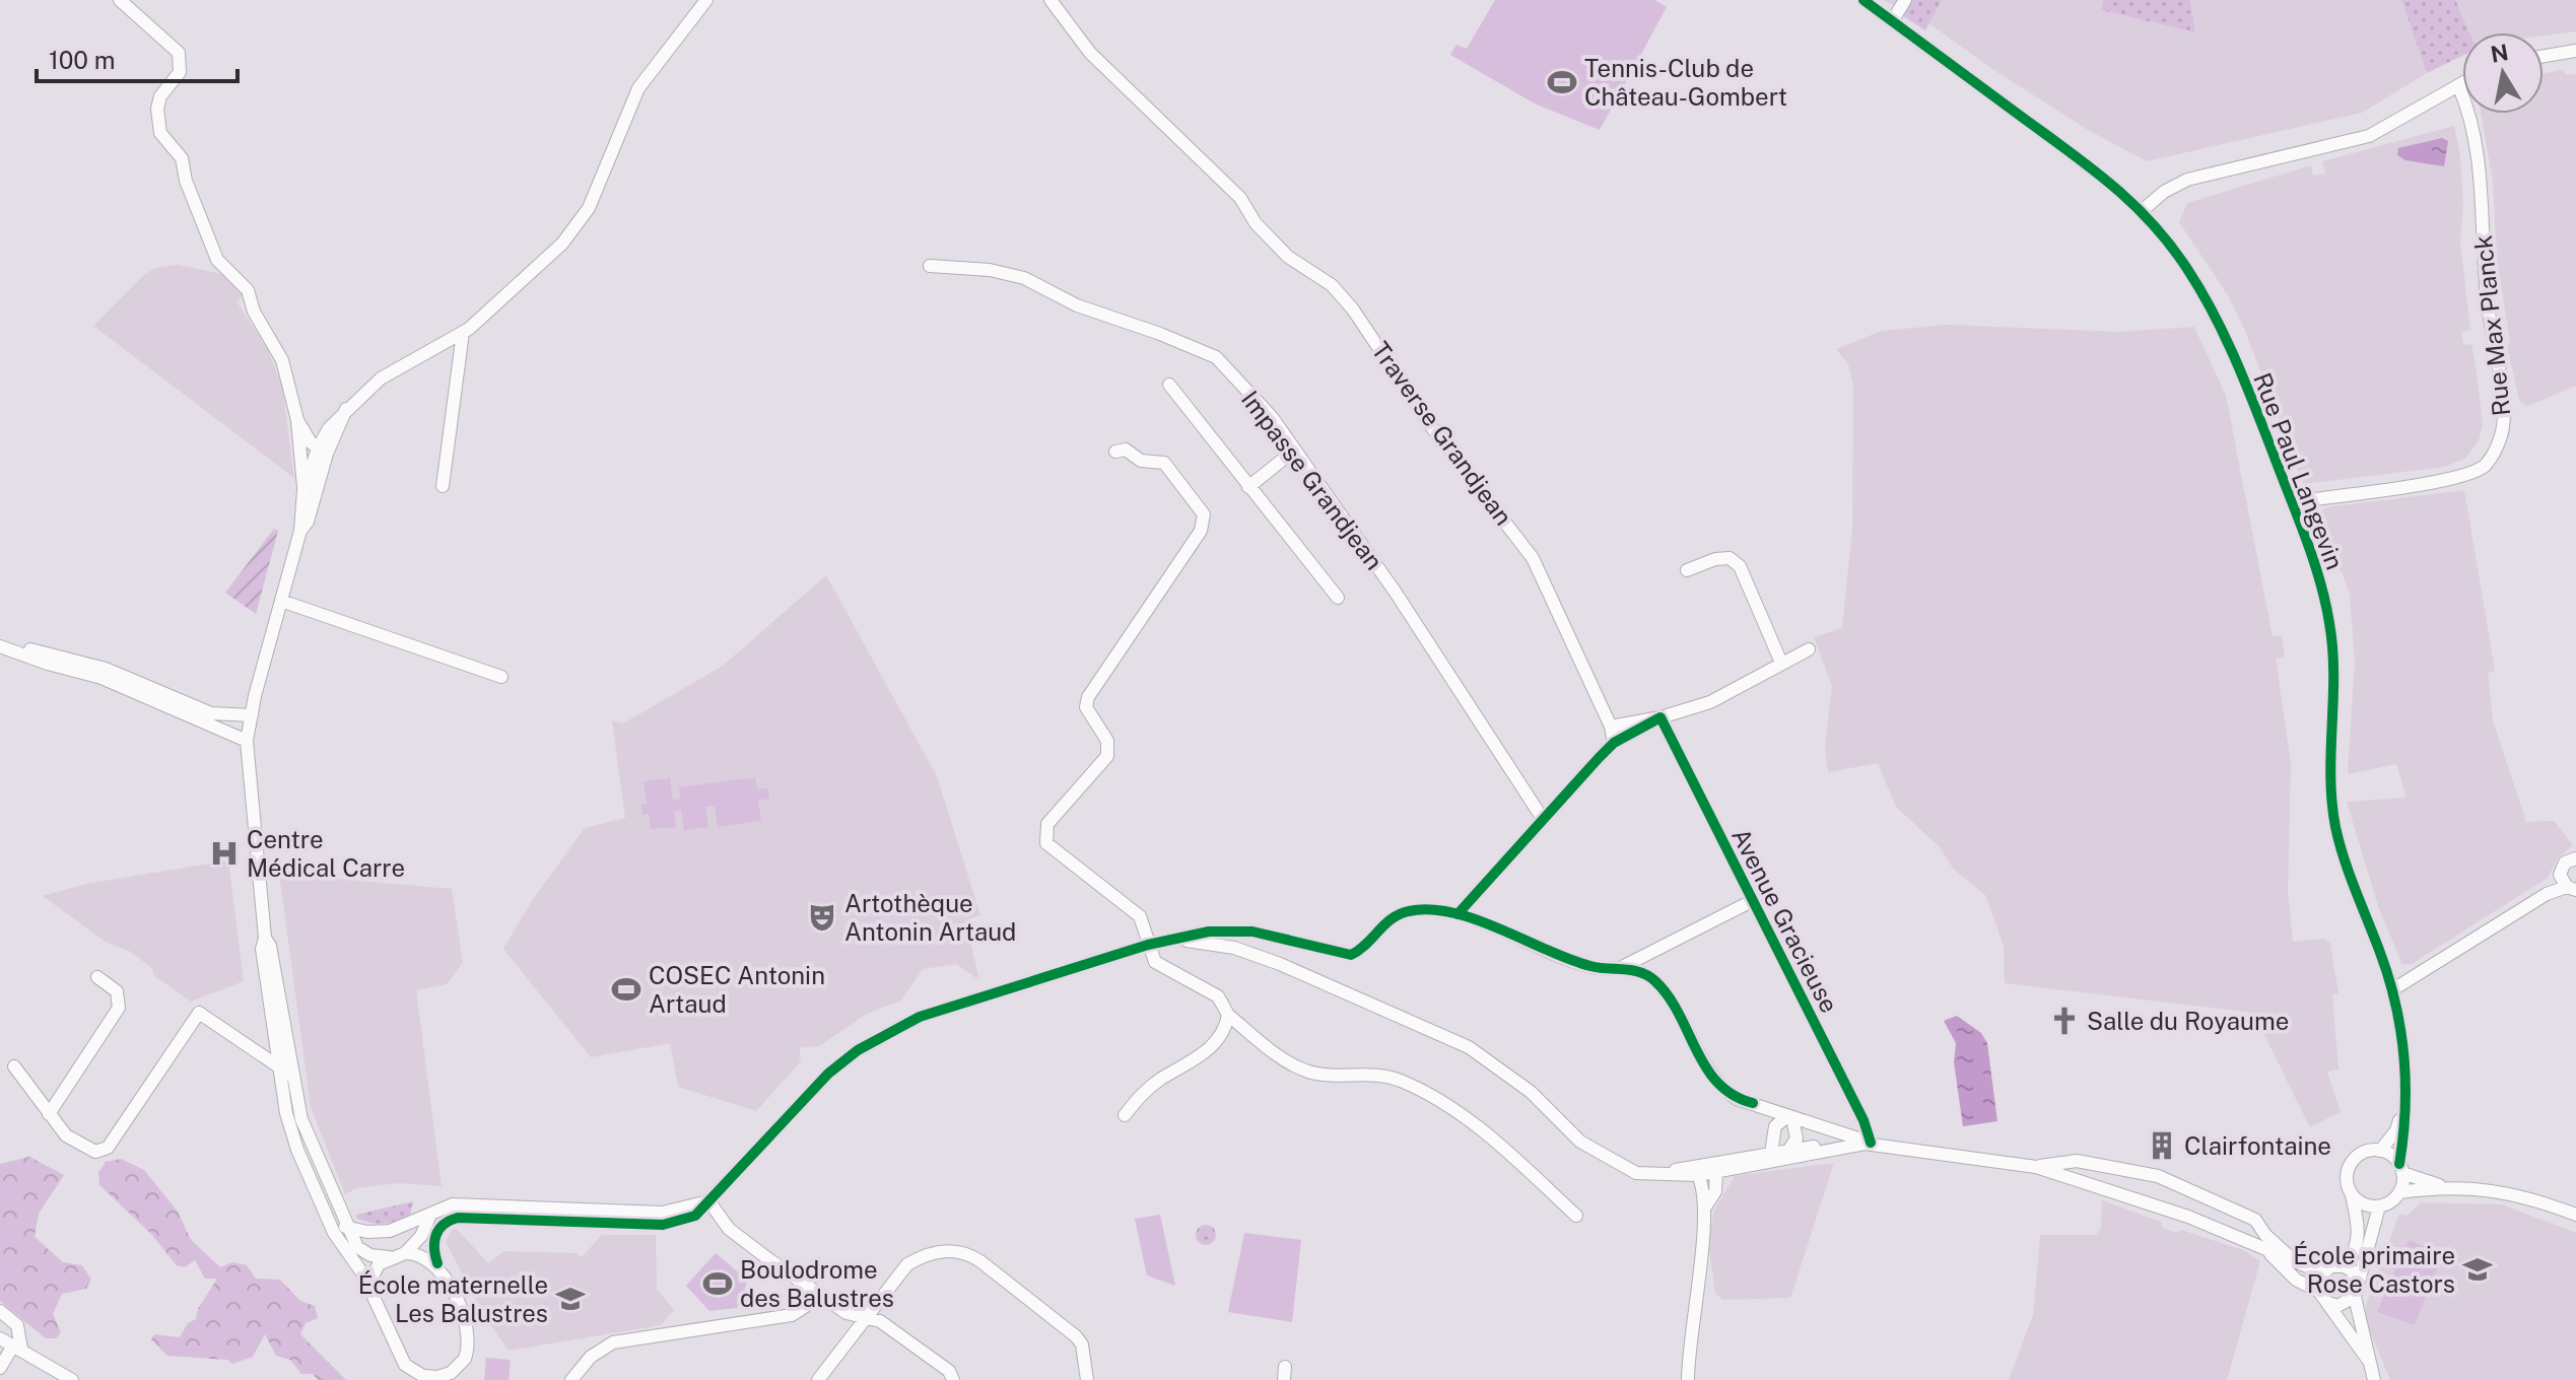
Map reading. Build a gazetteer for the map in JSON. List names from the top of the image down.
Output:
{
  "streets": {
    "street": [
      "Rue Max Planck",
      "Traverse Grandjean",
      "Rue Paul Langevin",
      "Impasse Grandjean",
      "Avenue Gracieuse"
    ]
  },
  "crossings": [
    ["Rue Max Planck", "Rue Paul Langevin"]
  ],
  "places": {
    "sports": ["Tennis-Club de Château-Gombert", "COSEC Antonin Artaud", "Boulodrome des Balustres"],
    "hospital": ["Centre Médical Carre"],
    "theatre": ["Artothèque Antonin Artaud"],
    "church": ["Salle du Royaume"],
    "building": ["Clairfontaine"],
    "school or university": ["École primaire Rose Castors", "École maternelle Les Balustres"]
  },
  "scale_bar": "100 m",
  "north": "top"
}
